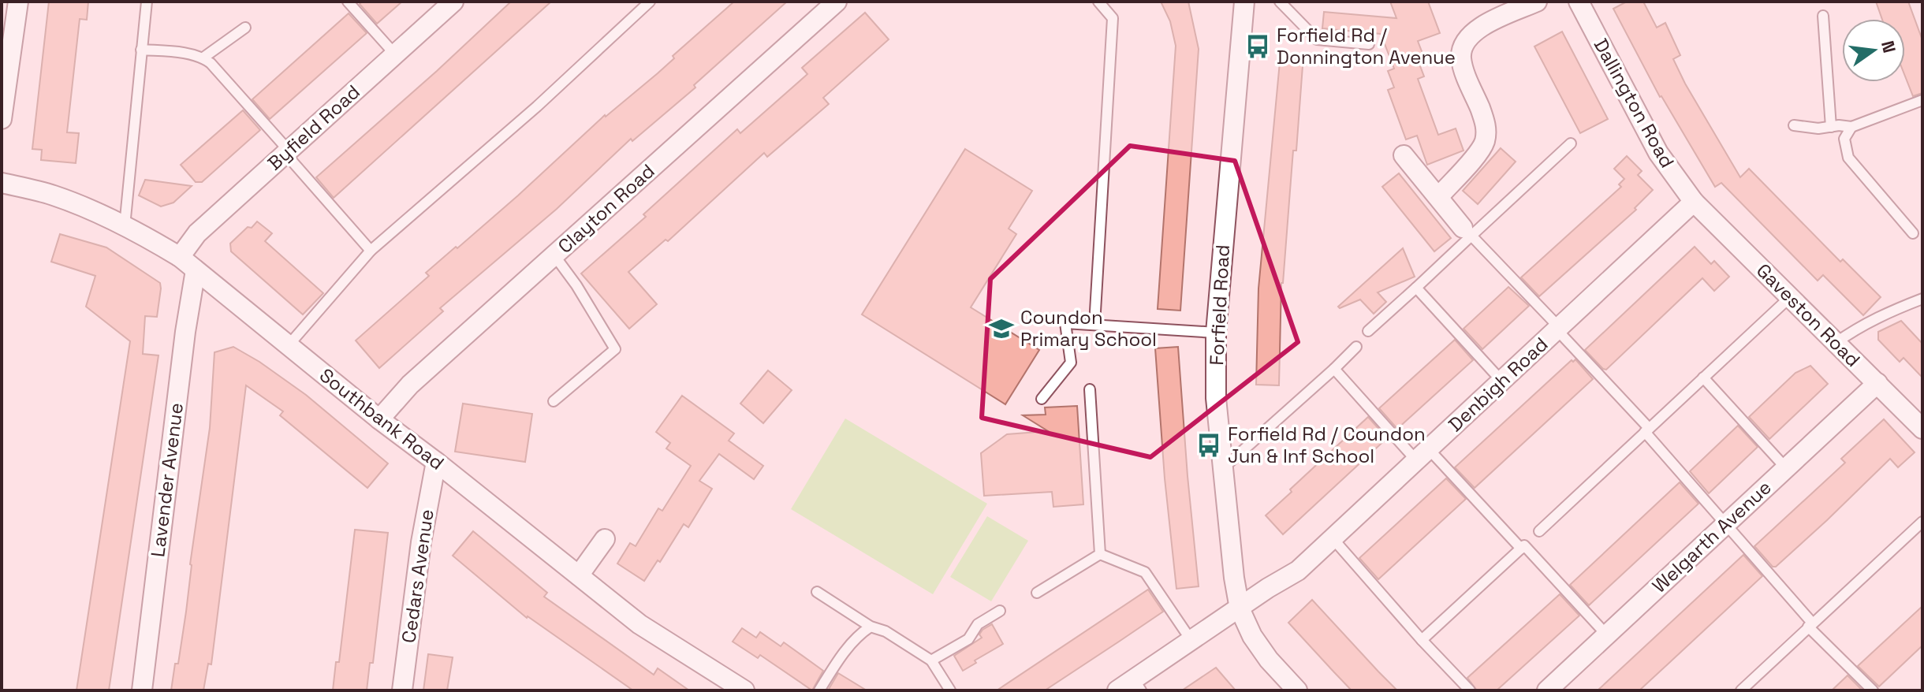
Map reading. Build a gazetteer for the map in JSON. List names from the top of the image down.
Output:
{
  "streets": {
    "street": [
      "Dallington Road",
      "Byfield Road",
      "Clayton Road",
      "Forfield Road",
      "Gaveston Road",
      "Denbigh Road",
      "Southbank Road",
      "Lavender Avenue",
      "Welgarth Avenue",
      "Cedars Avenue"
    ]
  },
  "crossings": [
    ["Dallington Road", "Gaveston Road"],
    ["Dallington Road", "Denbigh Road"],
    ["Byfield Road", "Southbank Road"],
    ["Clayton Road", "Southbank Road"],
    ["Forfield Road", "Denbigh Road"],
    ["Gaveston Road", "Denbigh Road"],
    ["Gaveston Road", "Welgarth Avenue"],
    ["Southbank Road", "Lavender Avenue"],
    ["Southbank Road", "Cedars Avenue"]
  ],
  "places": {
    "bus stop": ["Forfield Rd / Donnington Avenue", "Forfield Rd / Coundon Jun & Inf School"],
    "school or university": ["Coundon Primary School"]
  },
  "north": "right"
}
